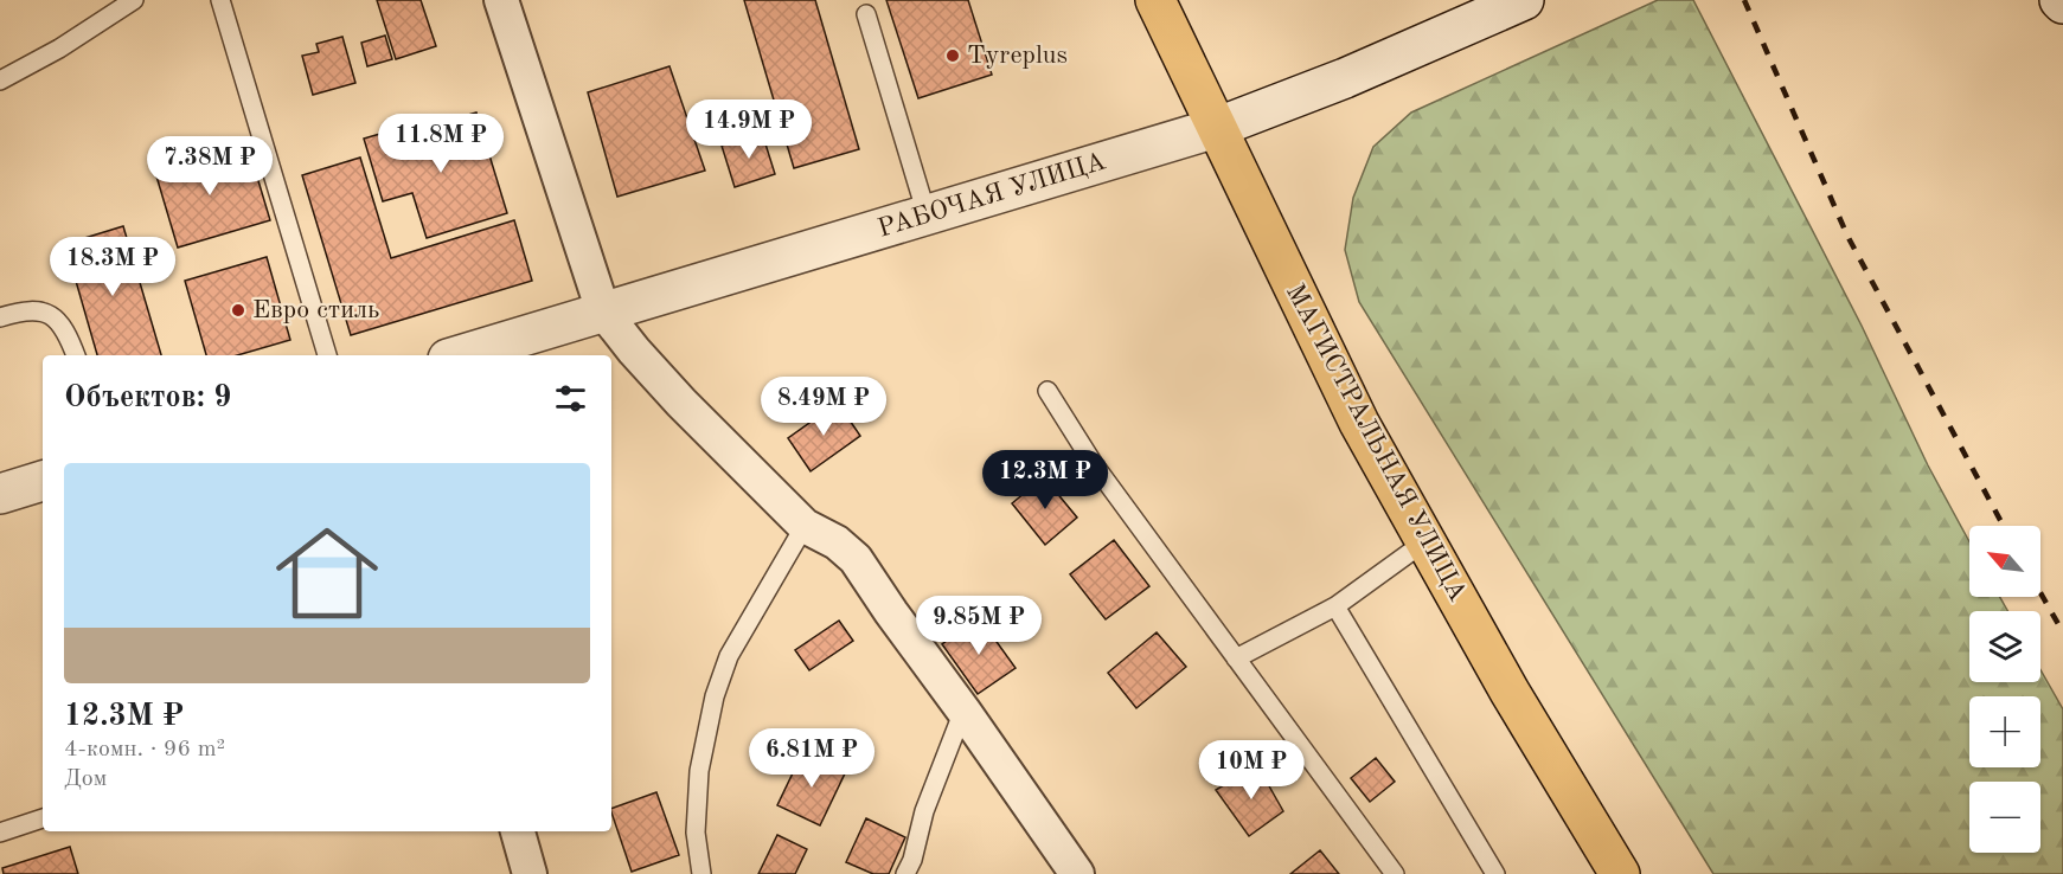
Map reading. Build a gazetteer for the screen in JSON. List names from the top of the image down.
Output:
{
  "streets": {
    "main road": ["МАГИСТРАЛЬНАЯ УЛИЦА"],
    "street": ["РАБОЧАЯ УЛИЦА"]
  },
  "crossings": [
    ["РАБОЧАЯ УЛИЦА", "МАГИСТРАЛЬНАЯ УЛИЦА"]
  ],
  "places": ["Tyreplus", "Евро стиль"],
  "north": "top left",
  "page": {
    "price": [
      "14.9M ₽",
      "11.8M ₽",
      "7.38M ₽",
      "18.3M ₽",
      "8.49M ₽",
      "12.3M ₽",
      "9.85M ₽",
      "6.81M ₽",
      "10M ₽"
    ],
    "heading": "Объектов: 9",
    "list": [
      {
        "name": "12.3M ₽",
        "note": "4-комн. · 96 m² · Дом"
      }
    ],
    "map_buttons": ["+", "−"]
  }
}
